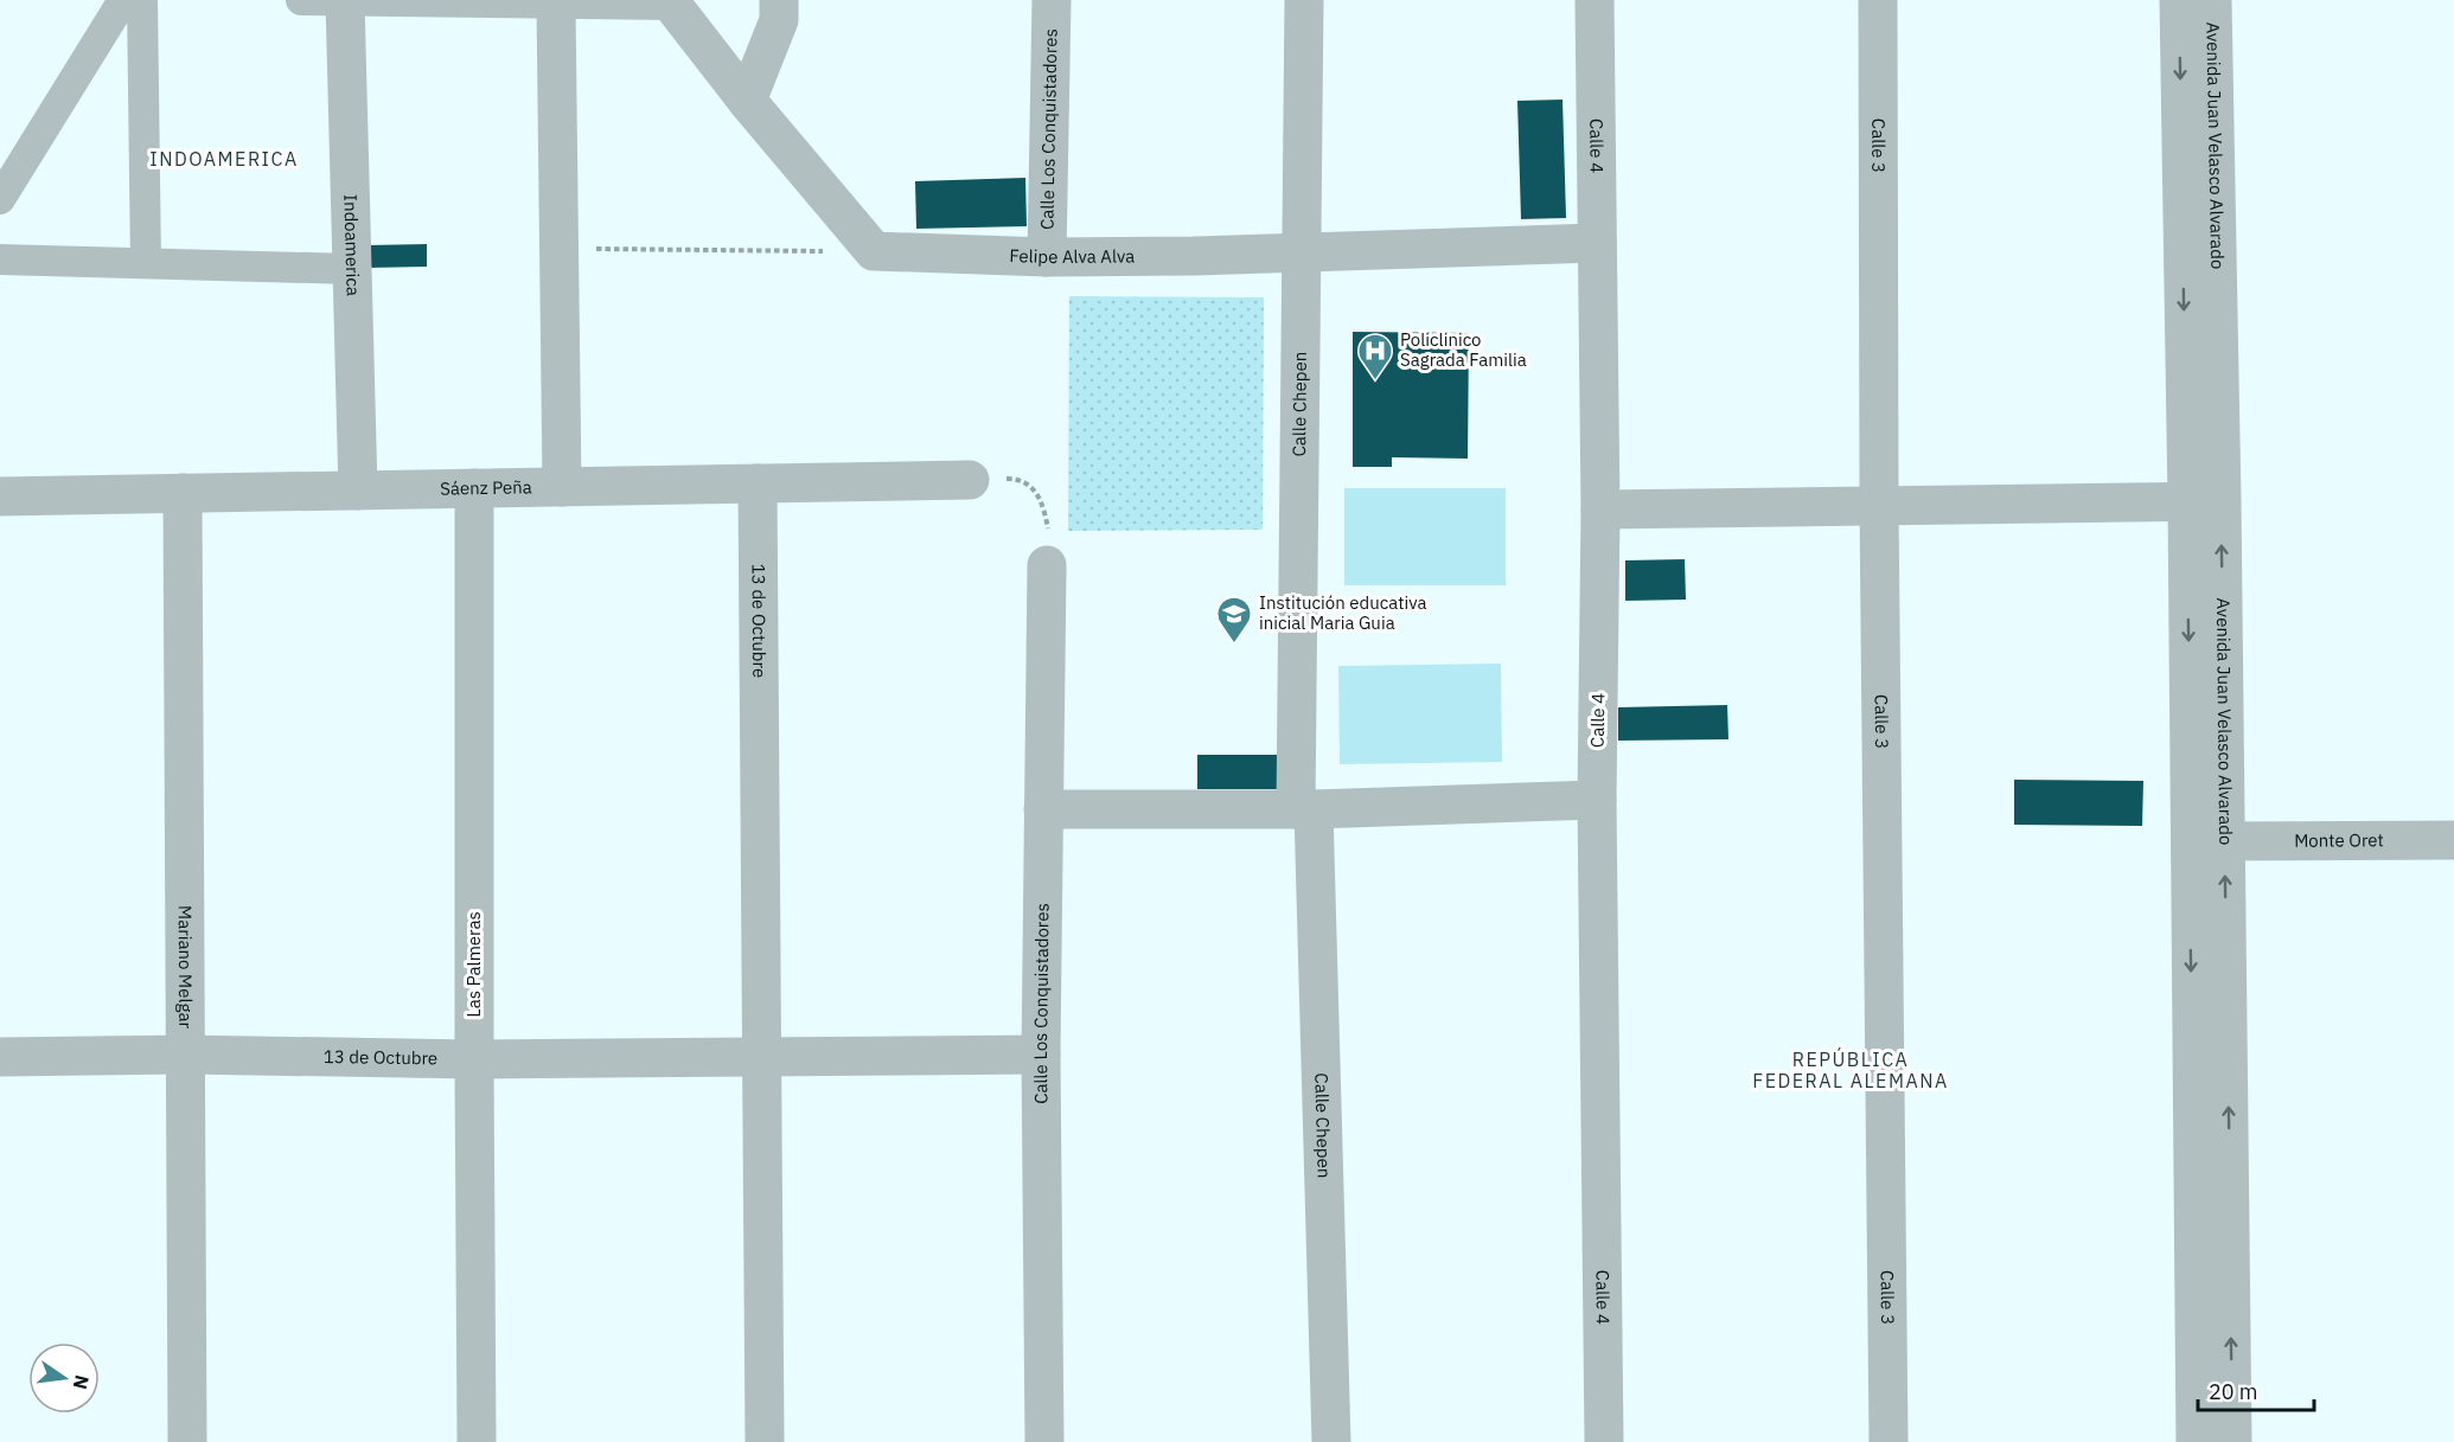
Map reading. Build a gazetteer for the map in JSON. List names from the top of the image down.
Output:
{
  "streets": {
    "street": [
      "Calle Los Conquistadores",
      "Calle 4",
      "Calle 3",
      "Avenida Juan Velasco Alvarado",
      "Indoamerica",
      "Felipe Alva Alva",
      "Calle Chepen",
      "Sáenz Peña",
      "13 de Octubre",
      "Monte Oret",
      "Las Palmeras",
      "Mariano Melgar"
    ]
  },
  "crossings": [
    ["Calle Los Conquistadores", "Felipe Alva Alva"],
    ["Calle Los Conquistadores", "13 de Octubre"],
    ["Calle 4", "Felipe Alva Alva"],
    ["Avenida Juan Velasco Alvarado", "Monte Oret"],
    ["Indoamerica", "Sáenz Peña"],
    ["Felipe Alva Alva", "Calle Chepen"],
    ["Sáenz Peña", "13 de Octubre"],
    ["Sáenz Peña", "Las Palmeras"],
    ["Sáenz Peña", "Mariano Melgar"],
    ["13 de Octubre", "Las Palmeras"],
    ["13 de Octubre", "Mariano Melgar"]
  ],
  "districts": ["INDOAMERICA", "REPÚBLICA FEDERAL ALEMANA"],
  "places": {
    "hospital": ["Policlinico Sagrada Familia"],
    "school or university": ["Institución educativa inicial Maria Guia"]
  },
  "scale_bar": "20 m",
  "north": "right"
}
